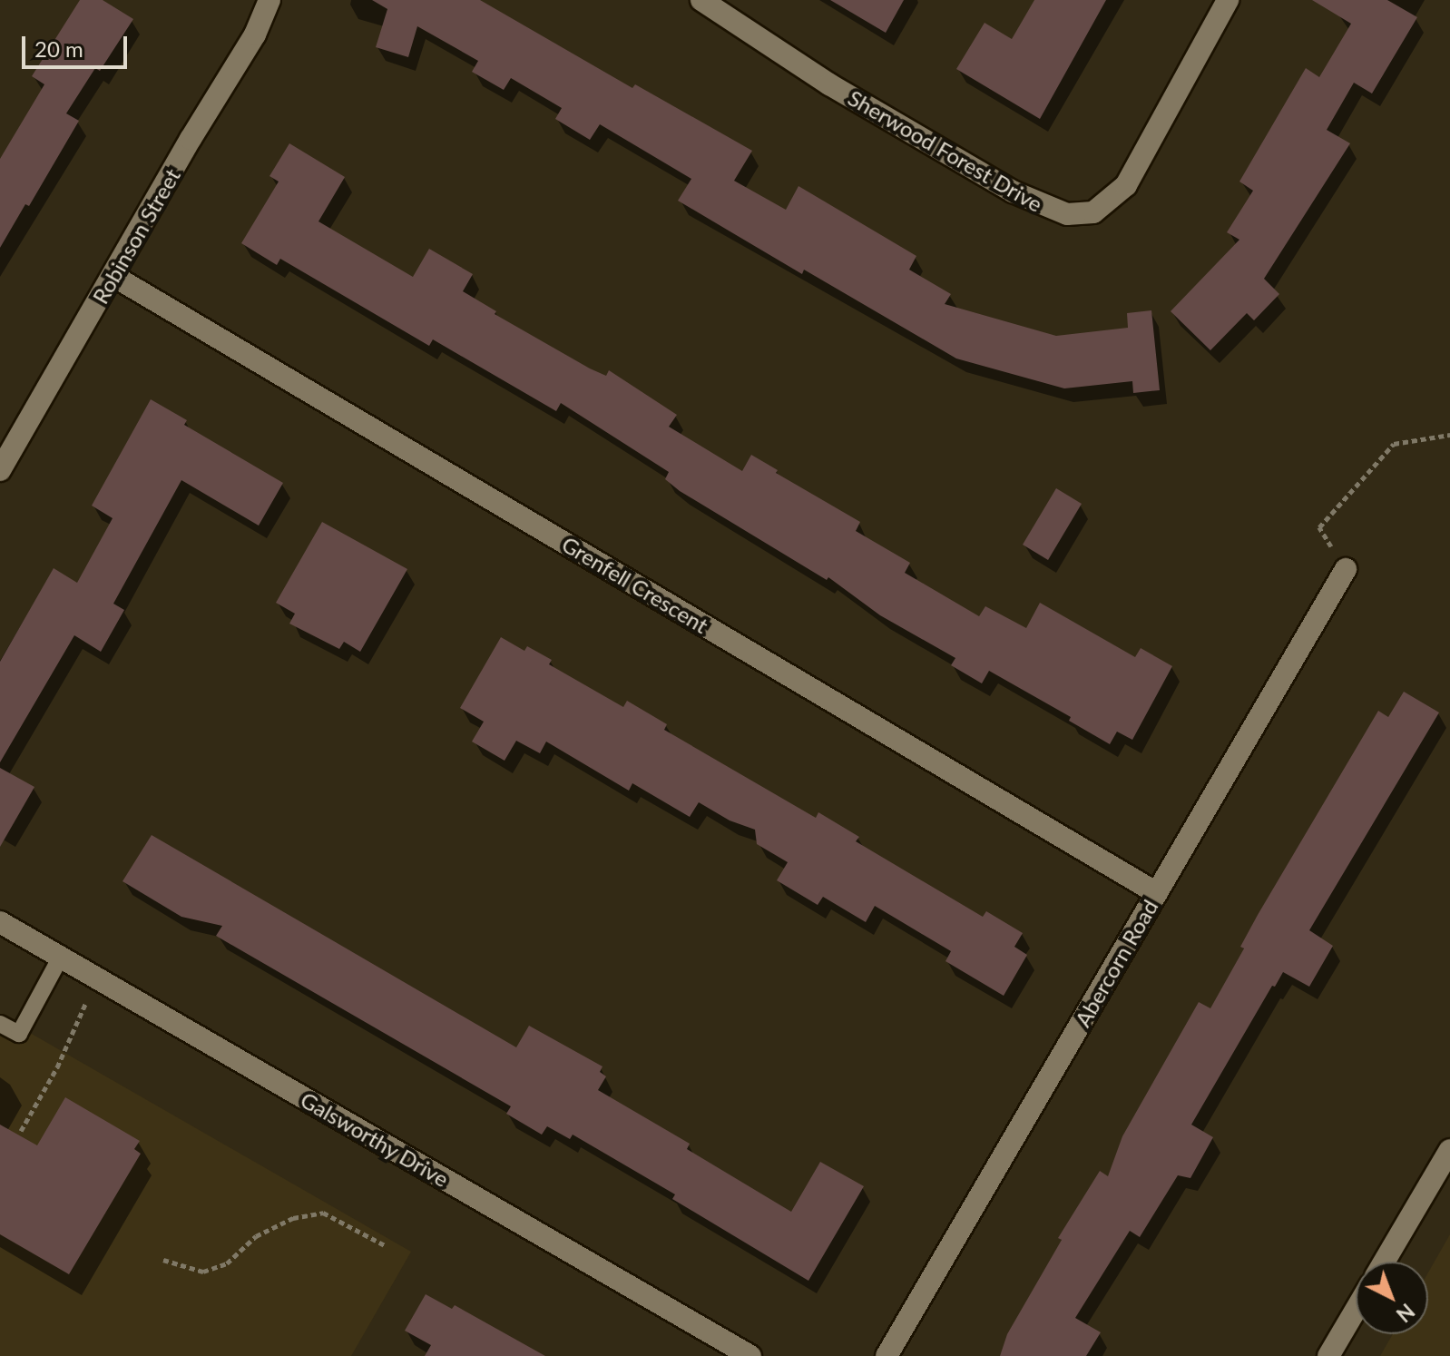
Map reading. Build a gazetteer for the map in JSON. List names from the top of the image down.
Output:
{
  "streets": {
    "street": [
      "Sherwood Forest Drive",
      "Robinson Street",
      "Grenfell Crescent",
      "Abercorn Road",
      "Galsworthy Drive"
    ]
  },
  "crossings": [
    ["Robinson Street", "Grenfell Crescent"],
    ["Grenfell Crescent", "Abercorn Road"]
  ],
  "scale_bar": "20 m",
  "north": "bottom right"
}
